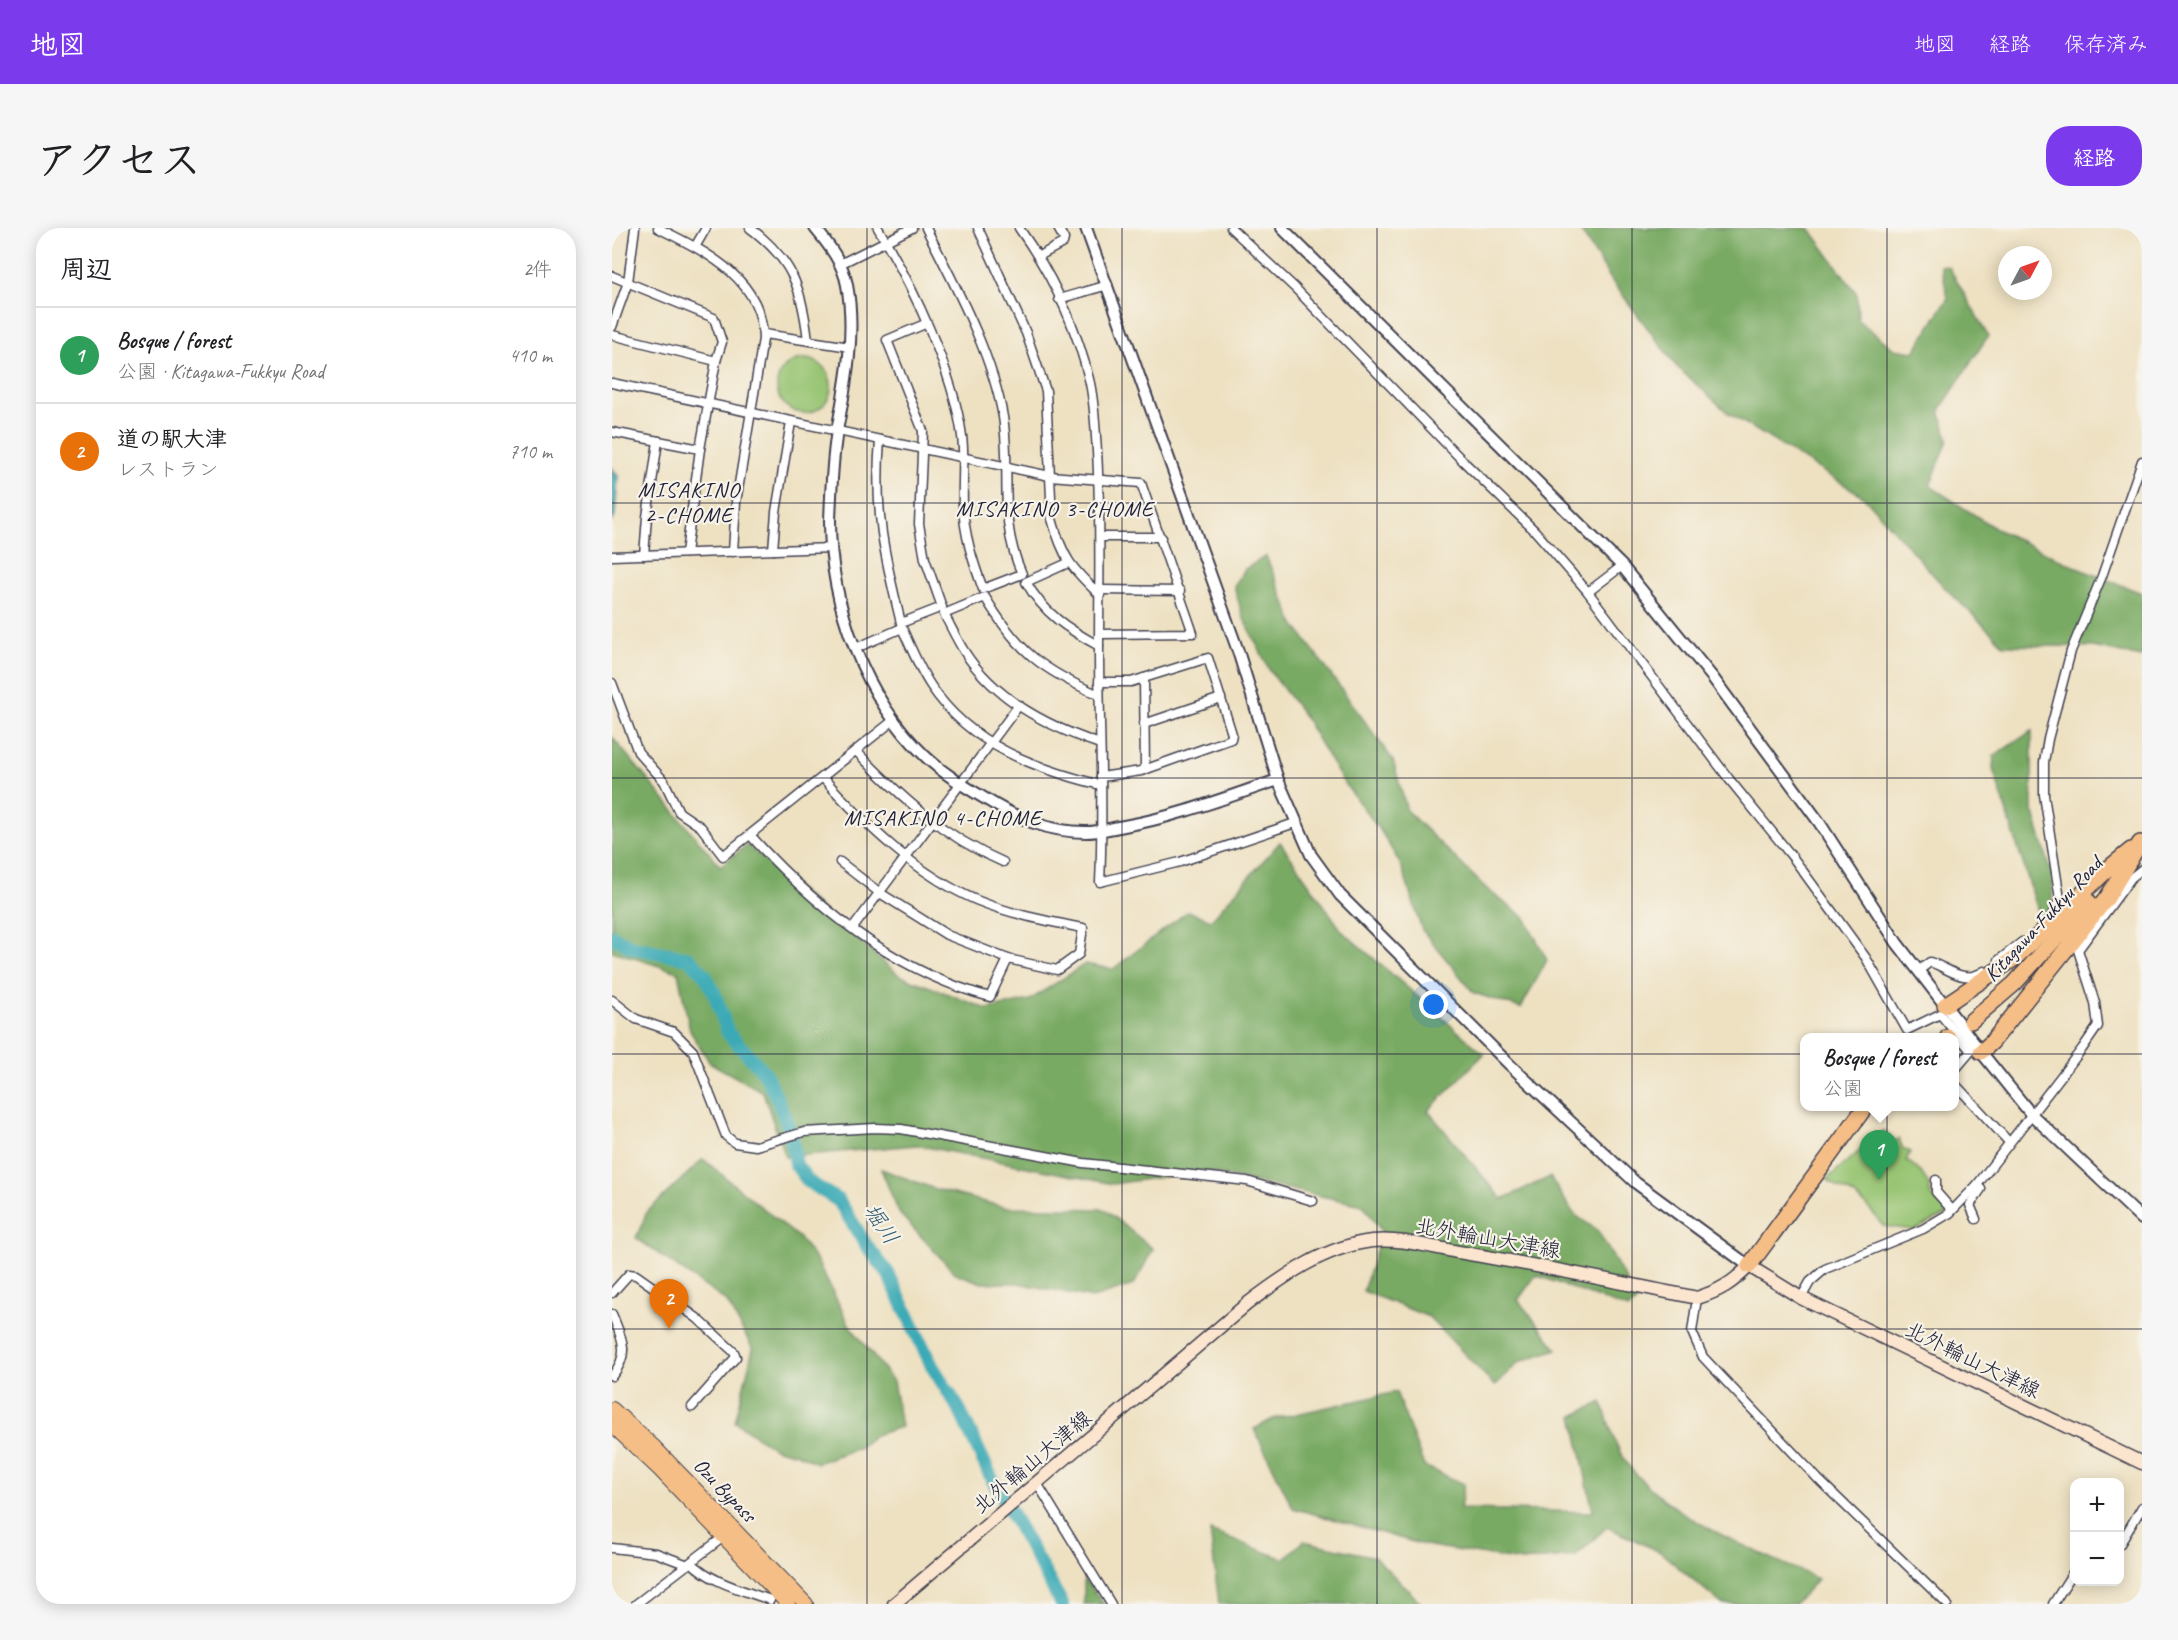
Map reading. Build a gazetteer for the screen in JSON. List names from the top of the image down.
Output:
{
  "streets": {
    "highway": ["Kitagawa-Fukkyu Road", "Ozu Bypass"],
    "main road": ["北外輪山大津線"]
  },
  "districts": ["MISAKINO 2-CHOME", "MISAKINO 3-CHOME", "MISAKINO 4-CHOME"],
  "water": ["堀川"],
  "north": "top right",
  "page": {
    "header": "地図",
    "nav": ["地図", "経路", "保存済み"],
    "title": "アクセス",
    "buttons": "経路",
    "heading": ["周辺", "2件"],
    "list": [
      {
        "mark": "1",
        "name": "Bosque / forest",
        "note": "公園 · Kitagawa-Fukkyu Road",
        "value": "410 m"
      },
      {
        "mark": "2",
        "name": "道の駅大津",
        "note": "レストラン",
        "value": "710 m"
      }
    ],
    "popup": ["Bosque / forest", "公園"],
    "pins": ["1", "2"],
    "map_buttons": ["+", "−"]
  }
}
